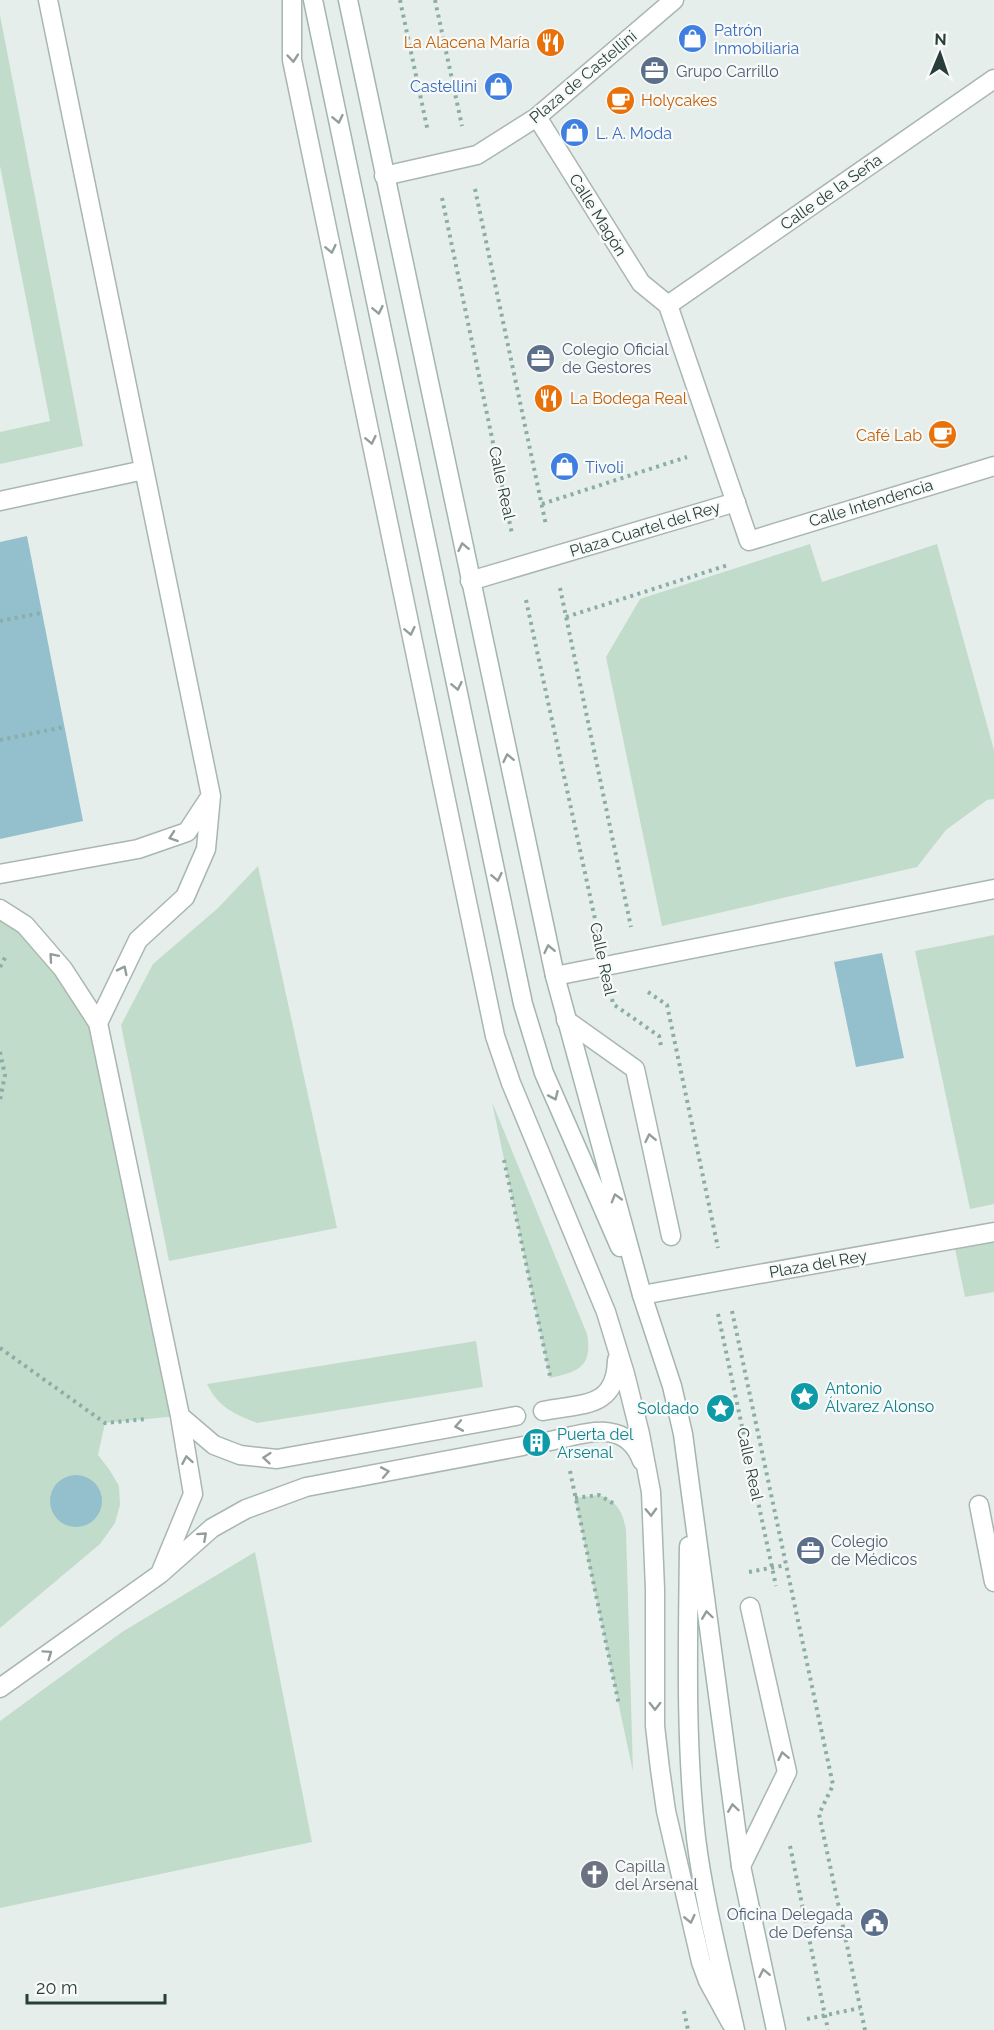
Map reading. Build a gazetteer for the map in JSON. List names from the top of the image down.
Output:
{
  "streets": {
    "main road": [
      "Plaza de Castellini",
      "Calle de la Seña",
      "Calle Magón",
      "Calle Intendencia",
      "Plaza Cuartel del Rey",
      "Plaza del Rey"
    ],
    "path": ["Calle Real"]
  },
  "crossings": [
    ["Plaza de Castellini", "Calle Magón"],
    ["Plaza de Castellini", "Calle Real"],
    ["Calle de la Seña", "Calle Magón"],
    ["Calle de la Seña", "Plaza Cuartel del Rey"],
    ["Calle Magón", "Plaza Cuartel del Rey"],
    ["Calle Real", "Plaza Cuartel del Rey"],
    ["Calle Real", "Plaza del Rey"],
    ["Calle Intendencia", "Plaza Cuartel del Rey"]
  ],
  "places": {
    "shop": [
      "Patrón Inmobiliaria",
      "Castellini",
      "L. A. Moda",
      "Tivoli"
    ],
    "restaurant": ["La Alacena María", "La Bodega Real"],
    "office": ["Grupo Carrillo", "Colegio Oficial de Gestores", "Colegio de Médicos"],
    "cafe": ["Holycakes", "Café Lab"],
    "place": ["Antonio Álvarez Alonso", "Soldado"],
    "building": ["Puerta del Arsenal"],
    "church": ["Capilla del Arsenal"],
    "public building": ["Oficina Delegada de Defensa"]
  },
  "scale_bar": "20 m",
  "north": "top"
}
